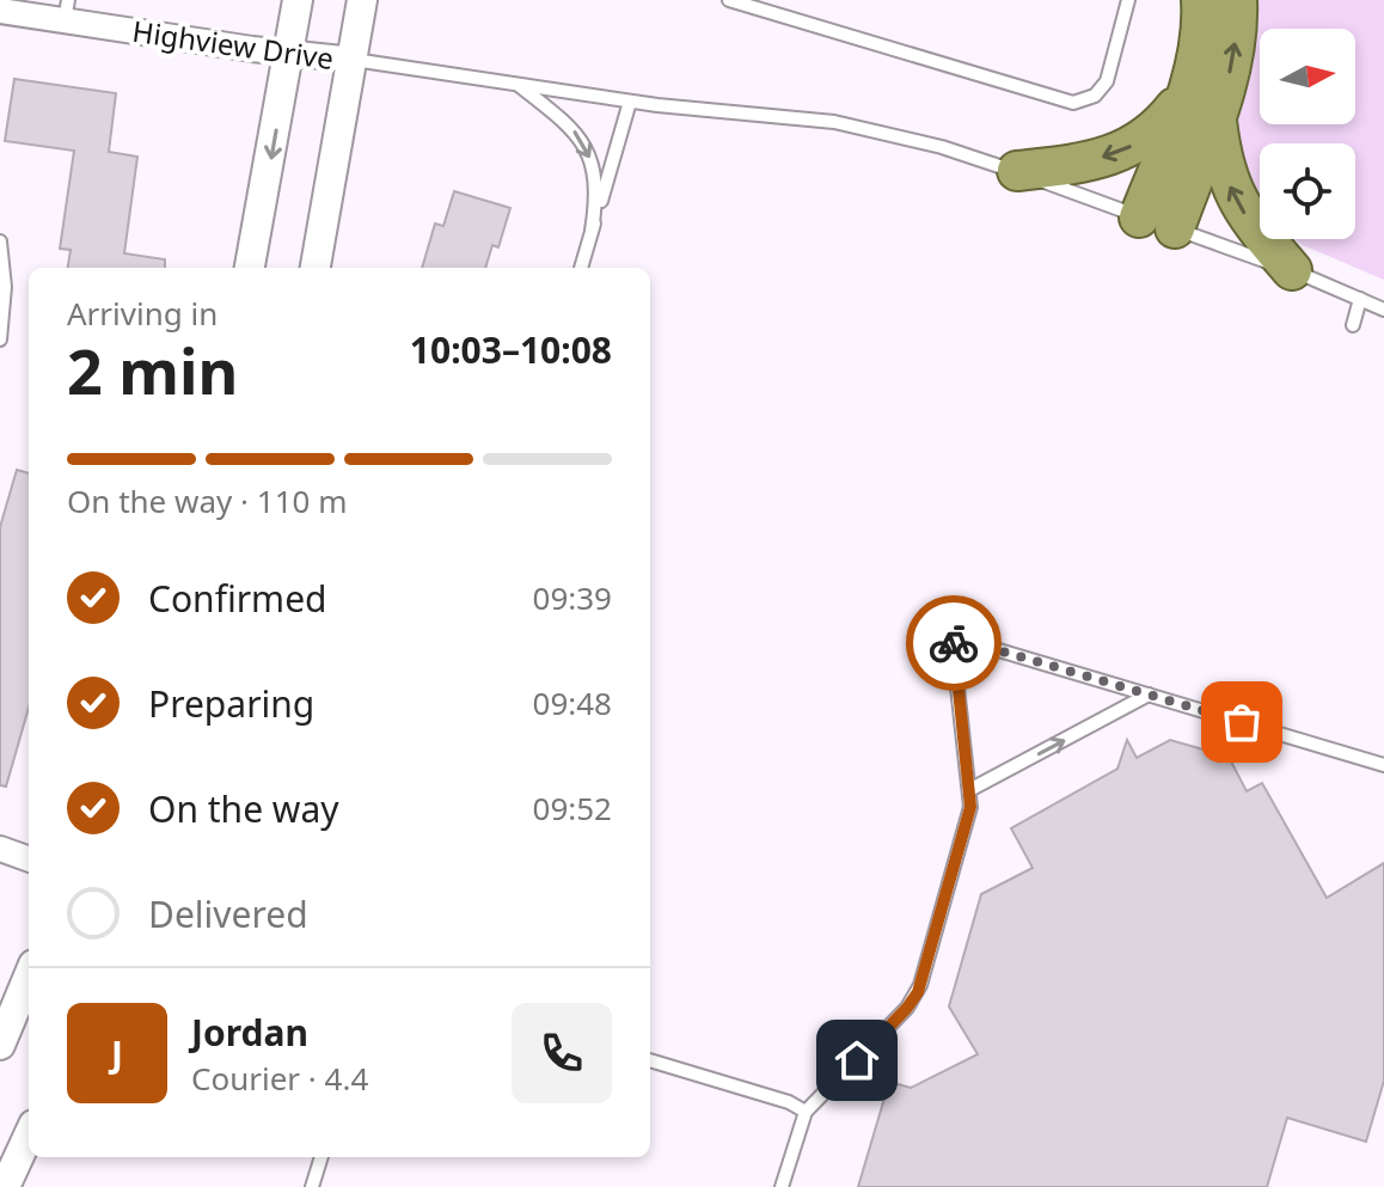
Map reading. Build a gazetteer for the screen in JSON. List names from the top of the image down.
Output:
{
  "streets": {
    "street": ["Highview Drive"]
  },
  "north": "right",
  "page": {
    "heading": ["2 min", "Arriving in", "10:03–10:08"],
    "panel": ["Jordan", "Courier · 4.4"],
    "bar": "On the way · 110 m",
    "list": [
      ["Confirmed", "09:39"],
      ["Preparing", "09:48"],
      ["On the way", "09:52"],
      "Delivered"
    ],
    "round": "J"
  }
}
